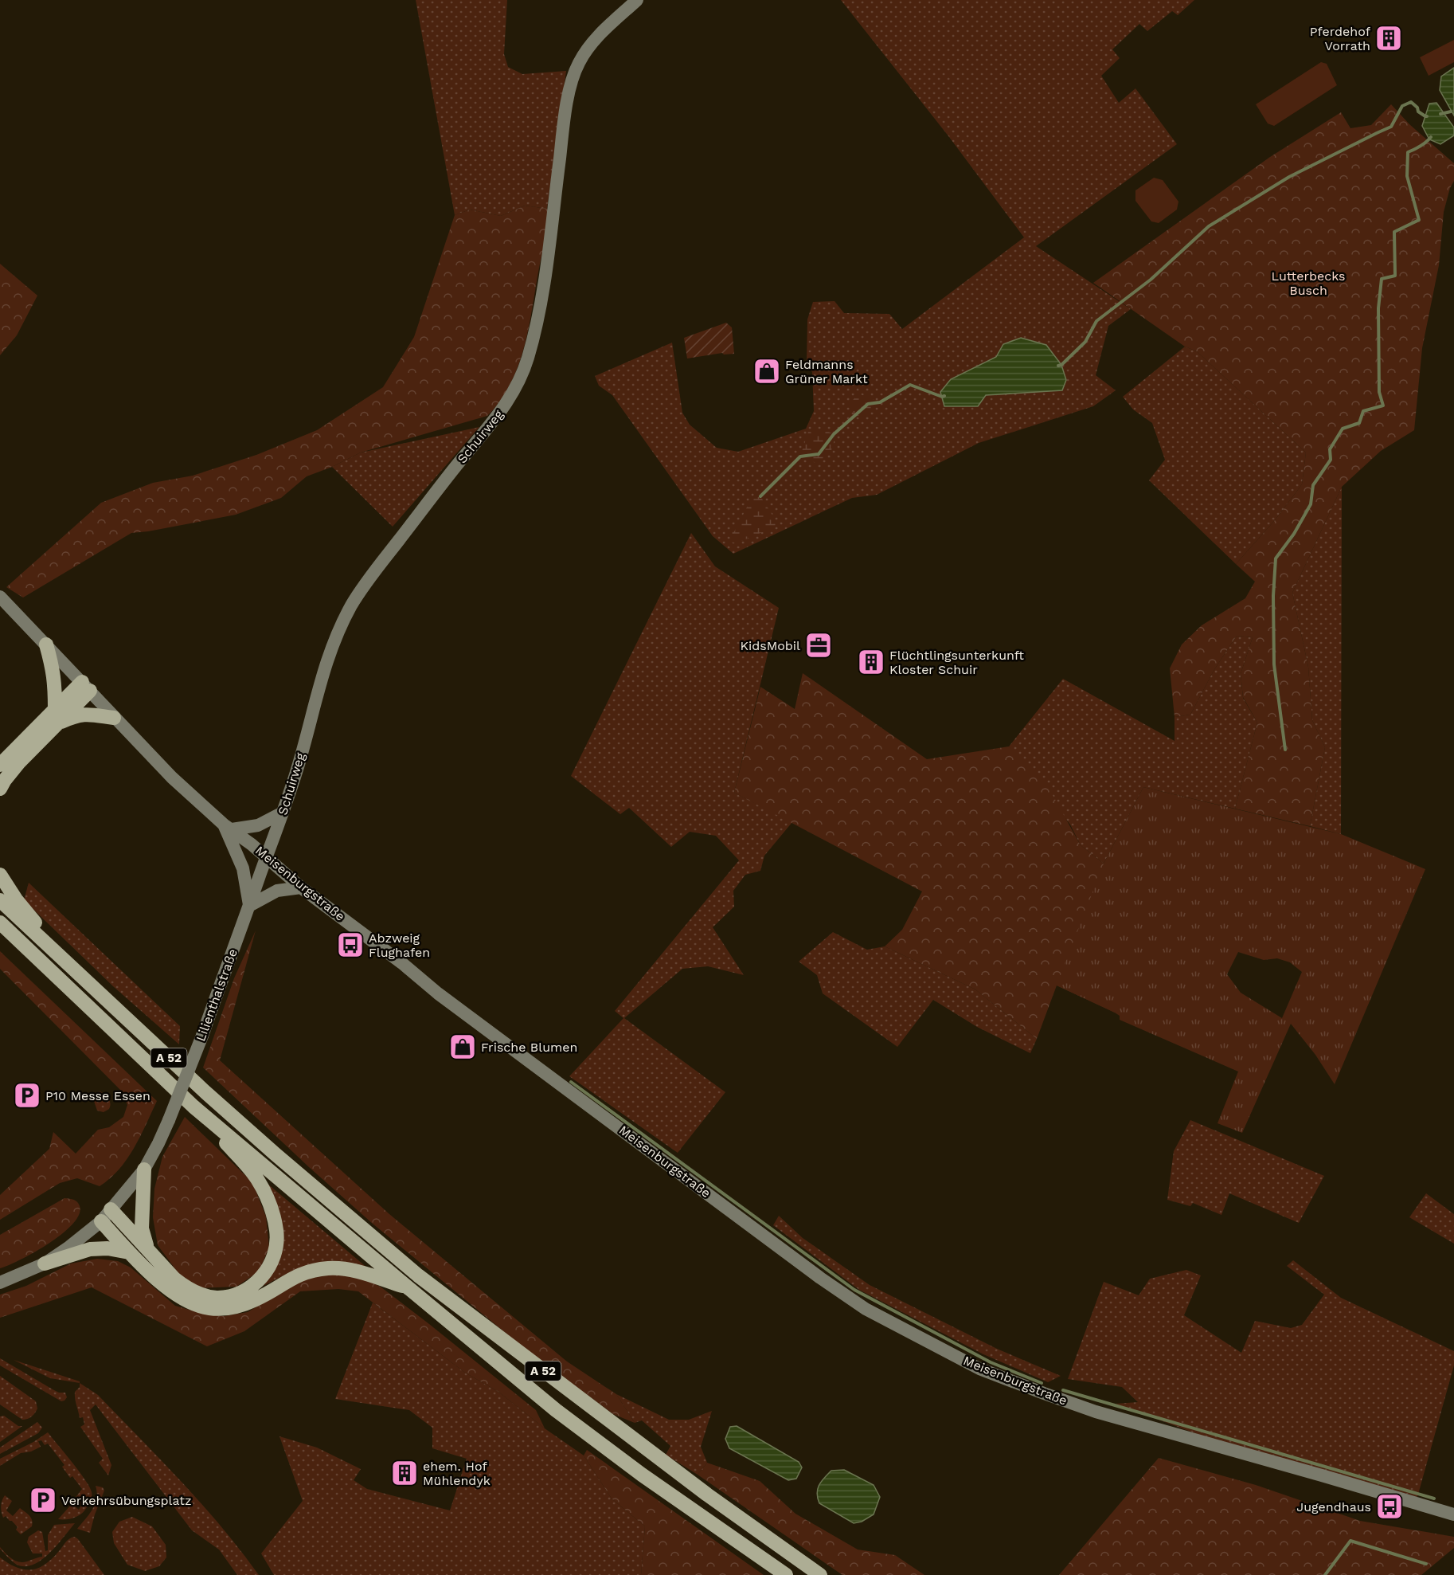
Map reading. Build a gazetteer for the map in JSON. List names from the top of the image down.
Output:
{
  "streets": {
    "highway": ["A 52"],
    "main road": ["Schuirweg", "Meisenburgstraße", "Lilienthalstraße"]
  },
  "crossings": [
    ["Schuirweg", "Meisenburgstraße"],
    ["Schuirweg", "Lilienthalstraße"],
    ["Meisenburgstraße", "Lilienthalstraße"]
  ],
  "parks": ["Lutterbecks Busch"],
  "places": {
    "building": ["Pferdehof Vorrath", "Flüchtlingsunterkunft Kloster Schuir", "ehem. Hof Mühlendyk"],
    "shop": ["Feldmanns Grüner Markt", "Frische Blumen"],
    "office": ["KidsMobil"],
    "bus stop": ["Abzweig Flughafen", "Jugendhaus"],
    "parking": ["P10 Messe Essen", "Verkehrsübungsplatz"]
  }
}
